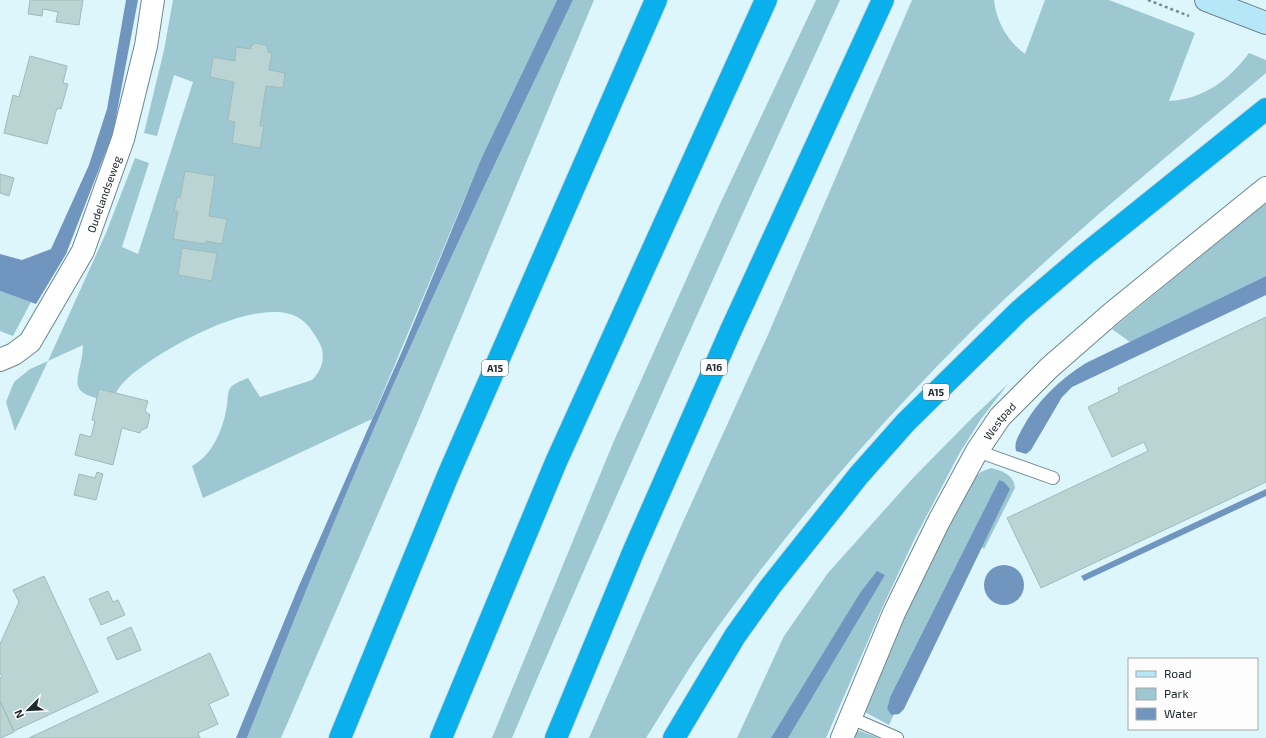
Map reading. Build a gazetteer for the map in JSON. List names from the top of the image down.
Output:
{
  "streets": {
    "highway": ["A16", "A15"],
    "street": ["Oudelandseweg", "Westpad"]
  },
  "legend": ["Road", "Park", "Water"],
  "north": "bottom left"
}
